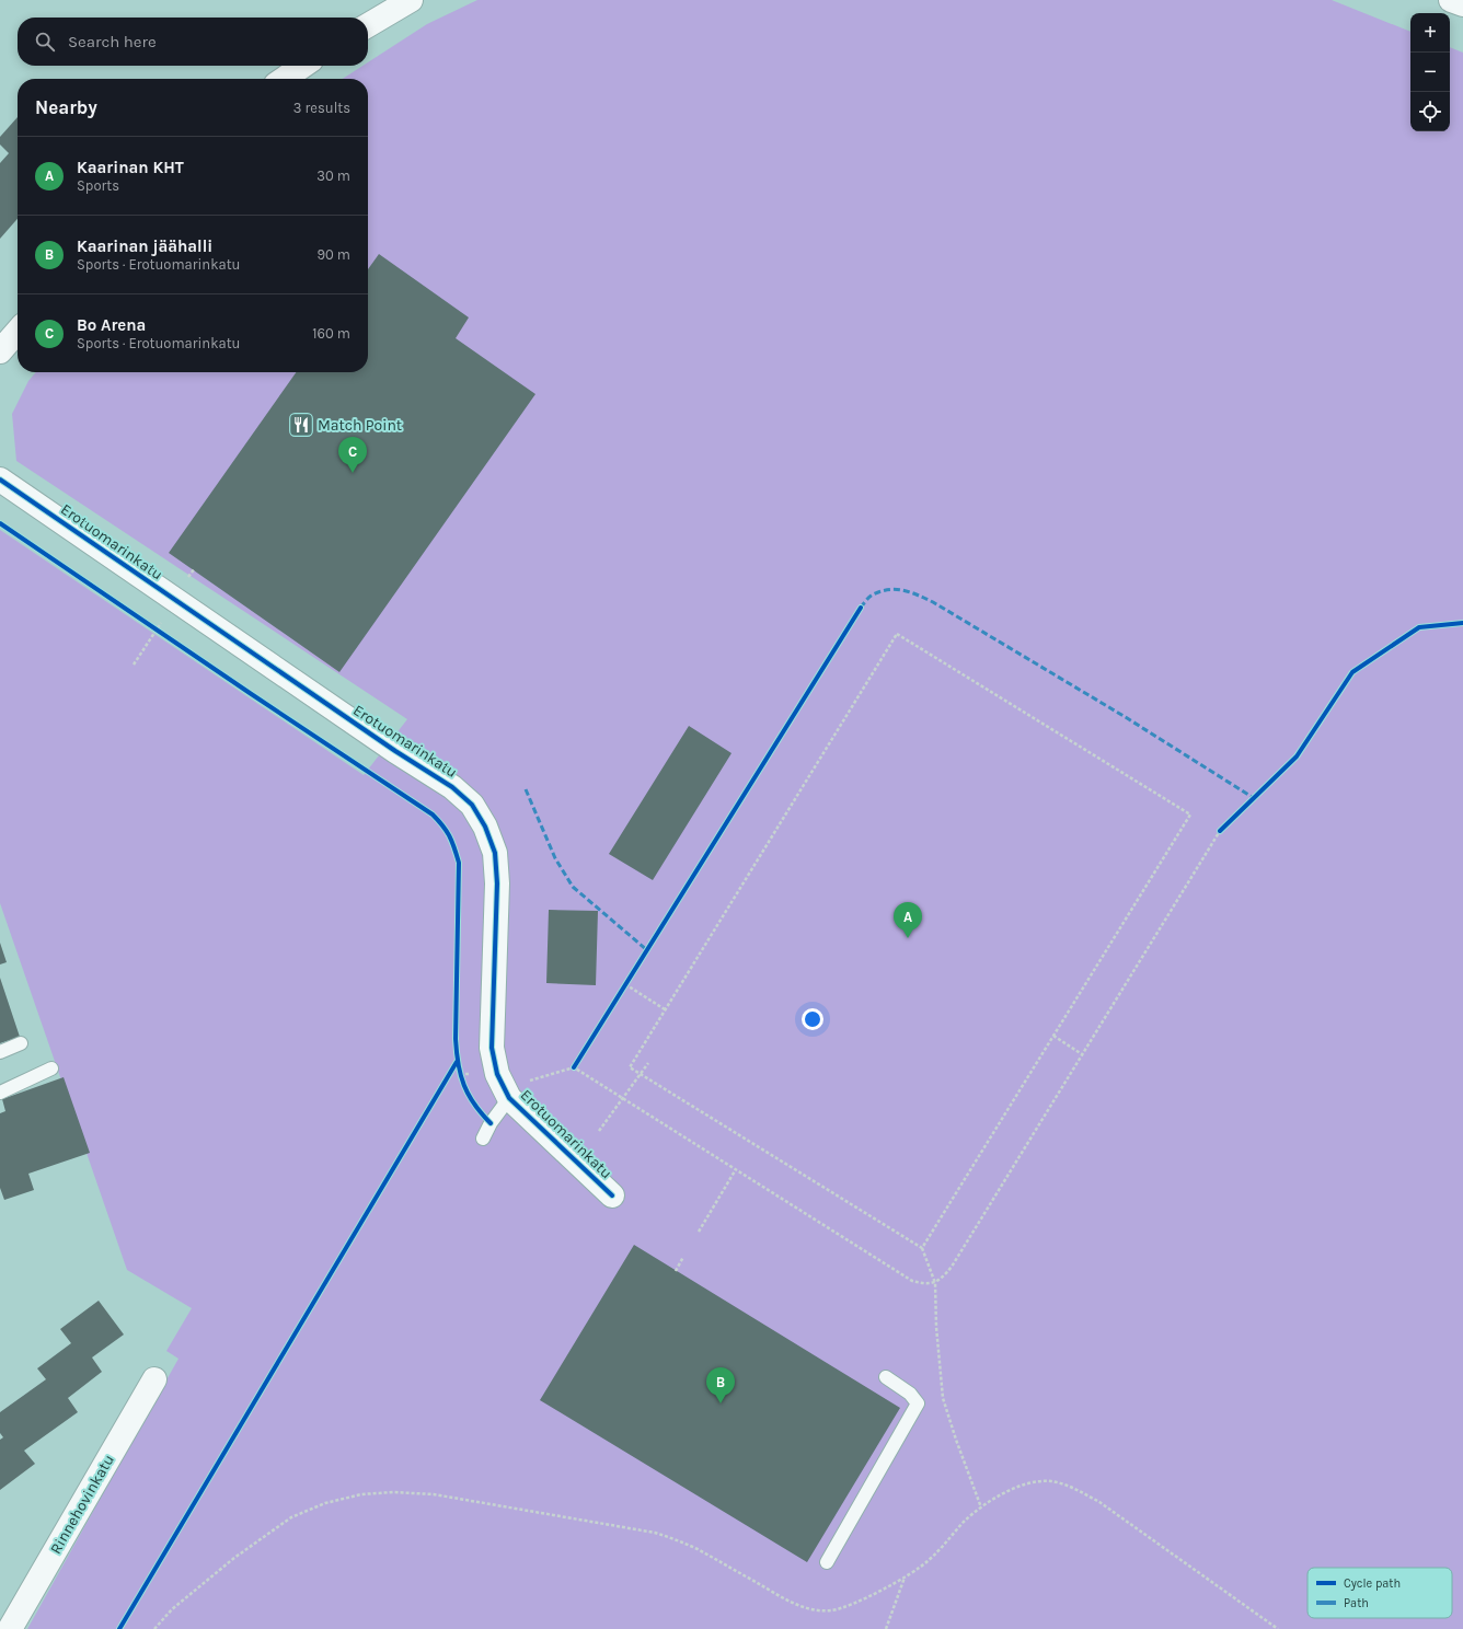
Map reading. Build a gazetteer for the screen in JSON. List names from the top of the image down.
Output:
{
  "streets": {
    "street": ["Erotuomarinkatu", "Rinnehovinkatu"]
  },
  "places": {
    "restaurant": ["Match Point"]
  },
  "legend": ["Cycle path", "Path"],
  "page": {
    "map_buttons": ["+", "−"],
    "search": "Search here",
    "heading": ["Nearby", "3 results"],
    "list": [
      {
        "mark": "A",
        "name": "Kaarinan KHT",
        "note": "Sports",
        "value": "30 m"
      },
      {
        "mark": "B",
        "name": "Kaarinan jäähalli",
        "note": "Sports · Erotuomarinkatu",
        "value": "90 m"
      },
      {
        "mark": "C",
        "name": "Bo Arena",
        "note": "Sports · Erotuomarinkatu",
        "value": "160 m"
      }
    ],
    "pins": ["C", "A", "B"]
  }
}
